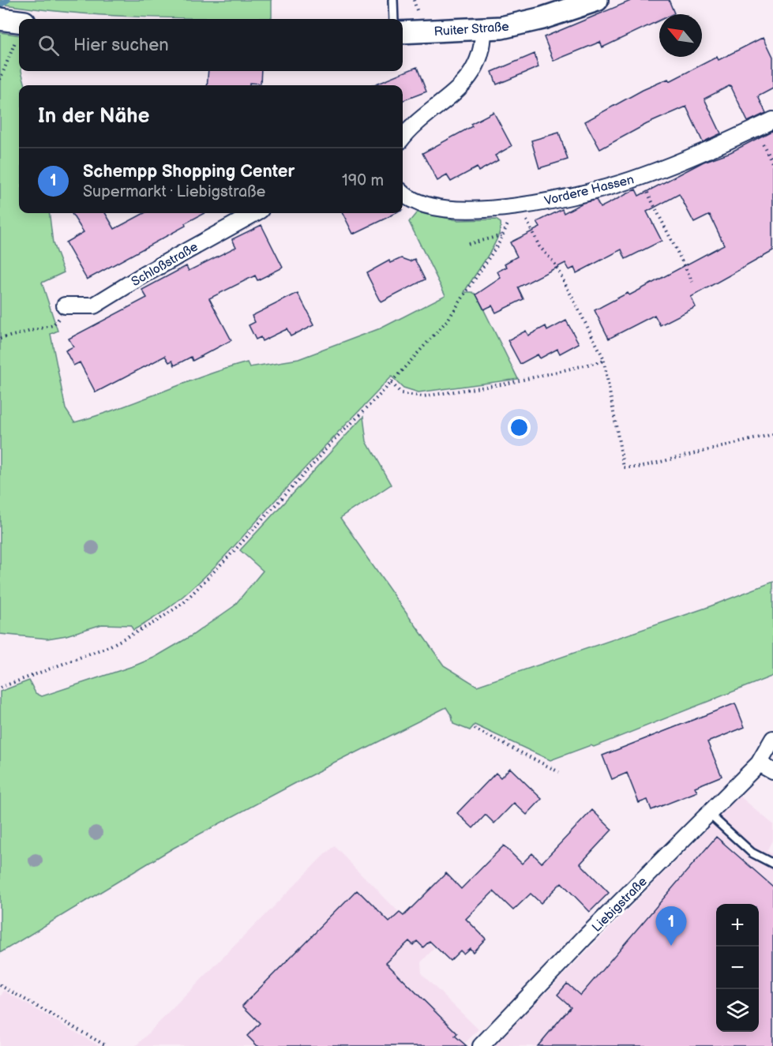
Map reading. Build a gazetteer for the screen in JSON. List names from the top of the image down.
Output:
{
  "streets": {
    "main road": ["Ruiter Straße"],
    "street": ["Vordere Hassen", "Schloßstraße", "Liebigstraße"]
  },
  "north": "top left",
  "page": {
    "search": "Hier suchen",
    "heading": "In der Nähe",
    "list": [
      {
        "mark": "1",
        "name": "Schempp Shopping Center",
        "note": "Supermarkt · Liebigstraße",
        "value": "190 m"
      }
    ],
    "map_buttons": ["+", "−"],
    "pins": "1"
  }
}
